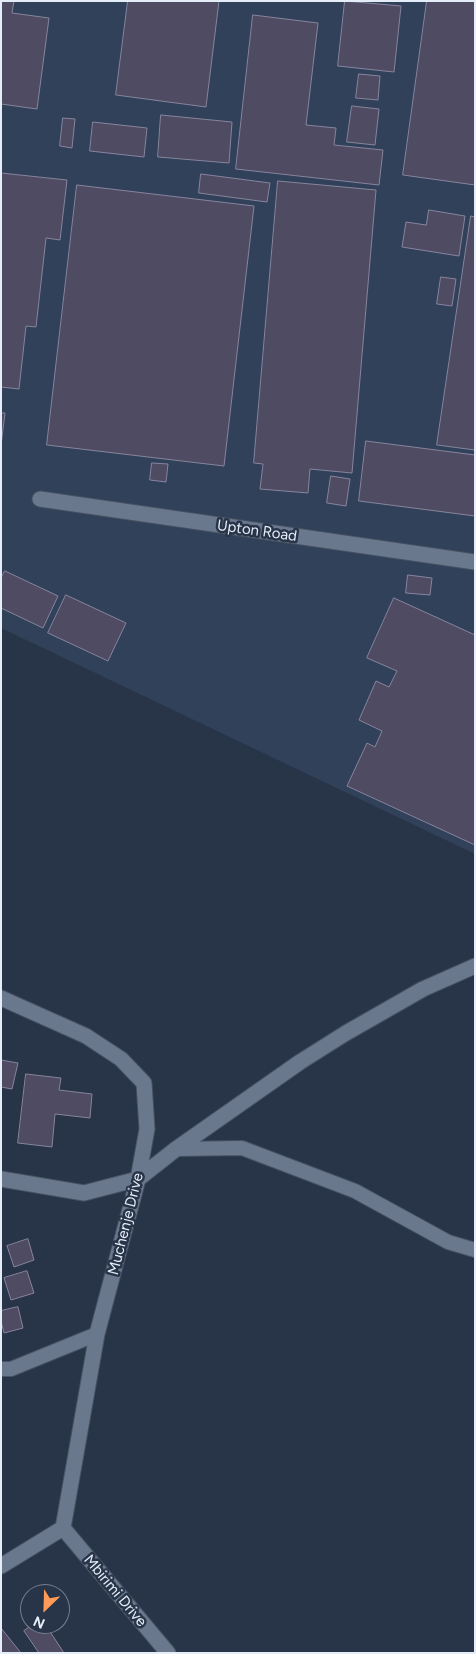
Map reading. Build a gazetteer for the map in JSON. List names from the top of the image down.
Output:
{
  "streets": {
    "street": ["Upton Road", "Muchenje Drive", "Mbirimi Drive"]
  },
  "crossings": [
    ["Muchenje Drive", "Mbirimi Drive"]
  ],
  "north": "bottom left"
}
